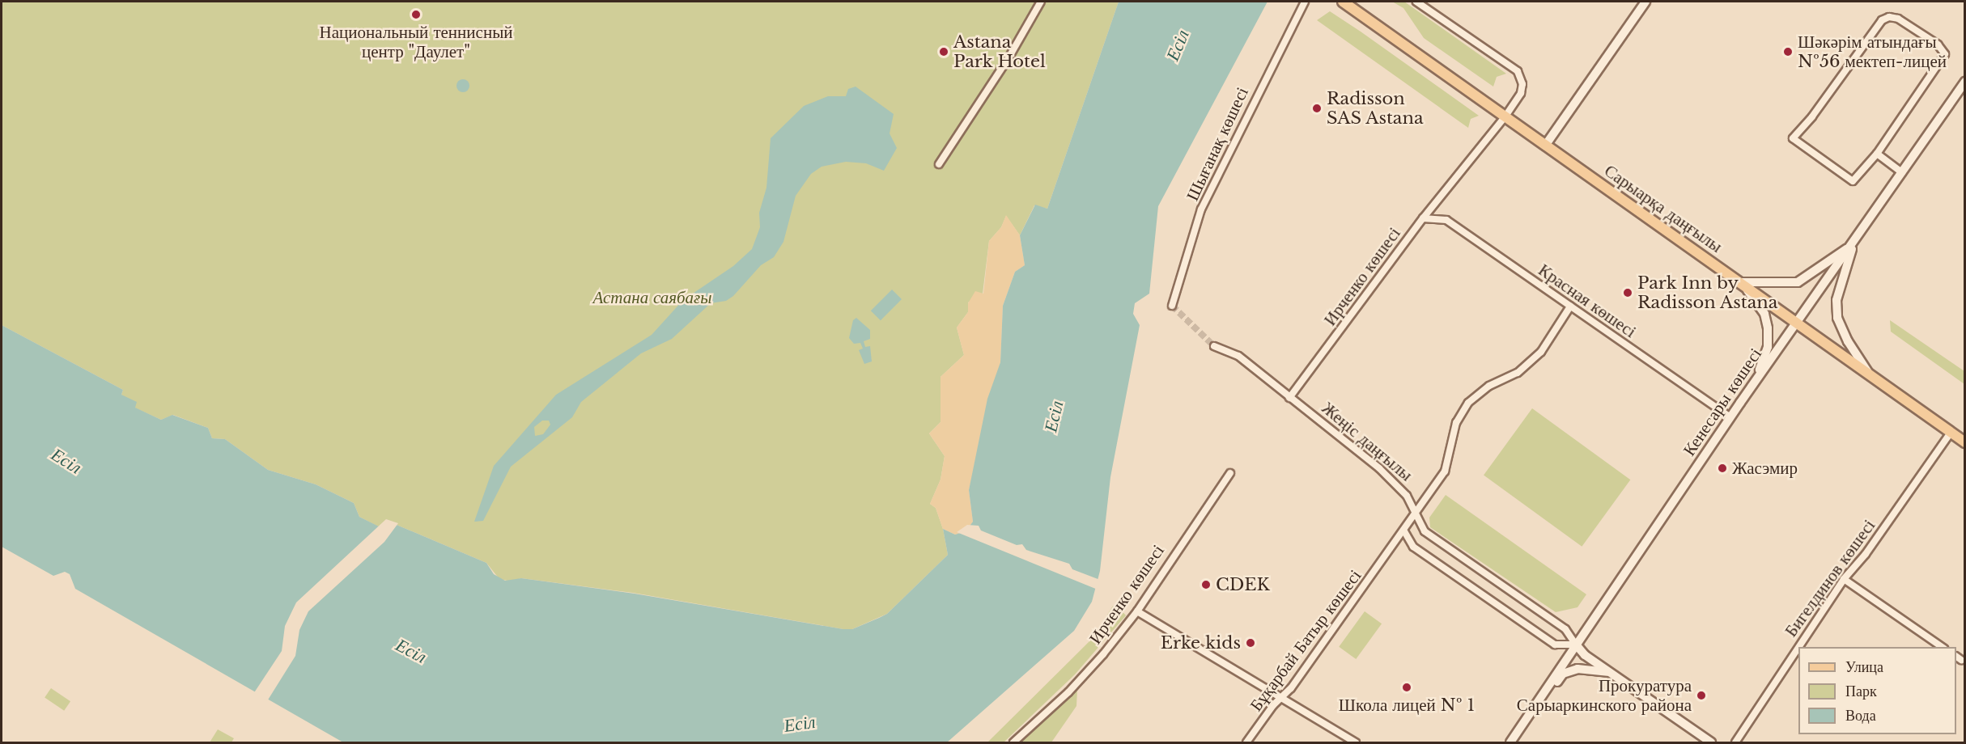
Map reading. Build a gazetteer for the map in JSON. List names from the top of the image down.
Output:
{
  "streets": {
    "main road": ["Сарыарқа даңғылы", "Кенесары көшесі", "Жеңіс даңғылы"],
    "street": [
      "Шығанақ көшесі",
      "Ирченко көшесі",
      "Красная көшесі",
      "Бигелдинов көшесі",
      "Бұқарбай Батыр көшесі"
    ]
  },
  "crossings": [
    ["Сарыарқа даңғылы", "Ирченко көшесі"],
    ["Сарыарқа даңғылы", "Кенесары көшесі"],
    ["Сарыарқа даңғылы", "Бигелдинов көшесі"],
    ["Ирченко көшесі", "Красная көшесі"],
    ["Ирченко көшесі", "Жеңіс даңғылы"],
    ["Красная көшесі", "Кенесары көшесі"],
    ["Красная көшесі", "Бұқарбай Батыр көшесі"],
    ["Кенесары көшесі", "Жеңіс даңғылы"],
    ["Жеңіс даңғылы", "Бұқарбай Батыр көшесі"]
  ],
  "water": ["Есіл"],
  "parks": ["Астана саябағы"],
  "places": [
    "Национальный теннисный центр \"Даулет\"",
    "Astana Park Hotel",
    "Шәкәрім атындағы №56 мектеп-лицей",
    "Radisson SAS Astana",
    "Park Inn by Radisson Astana",
    "Жасэмир",
    "CDEK",
    "Erke kids",
    "Школа лицей № 1",
    "Прокуратура Сарыаркинского района"
  ],
  "legend": ["Улица", "Парк", "Вода"]
}
